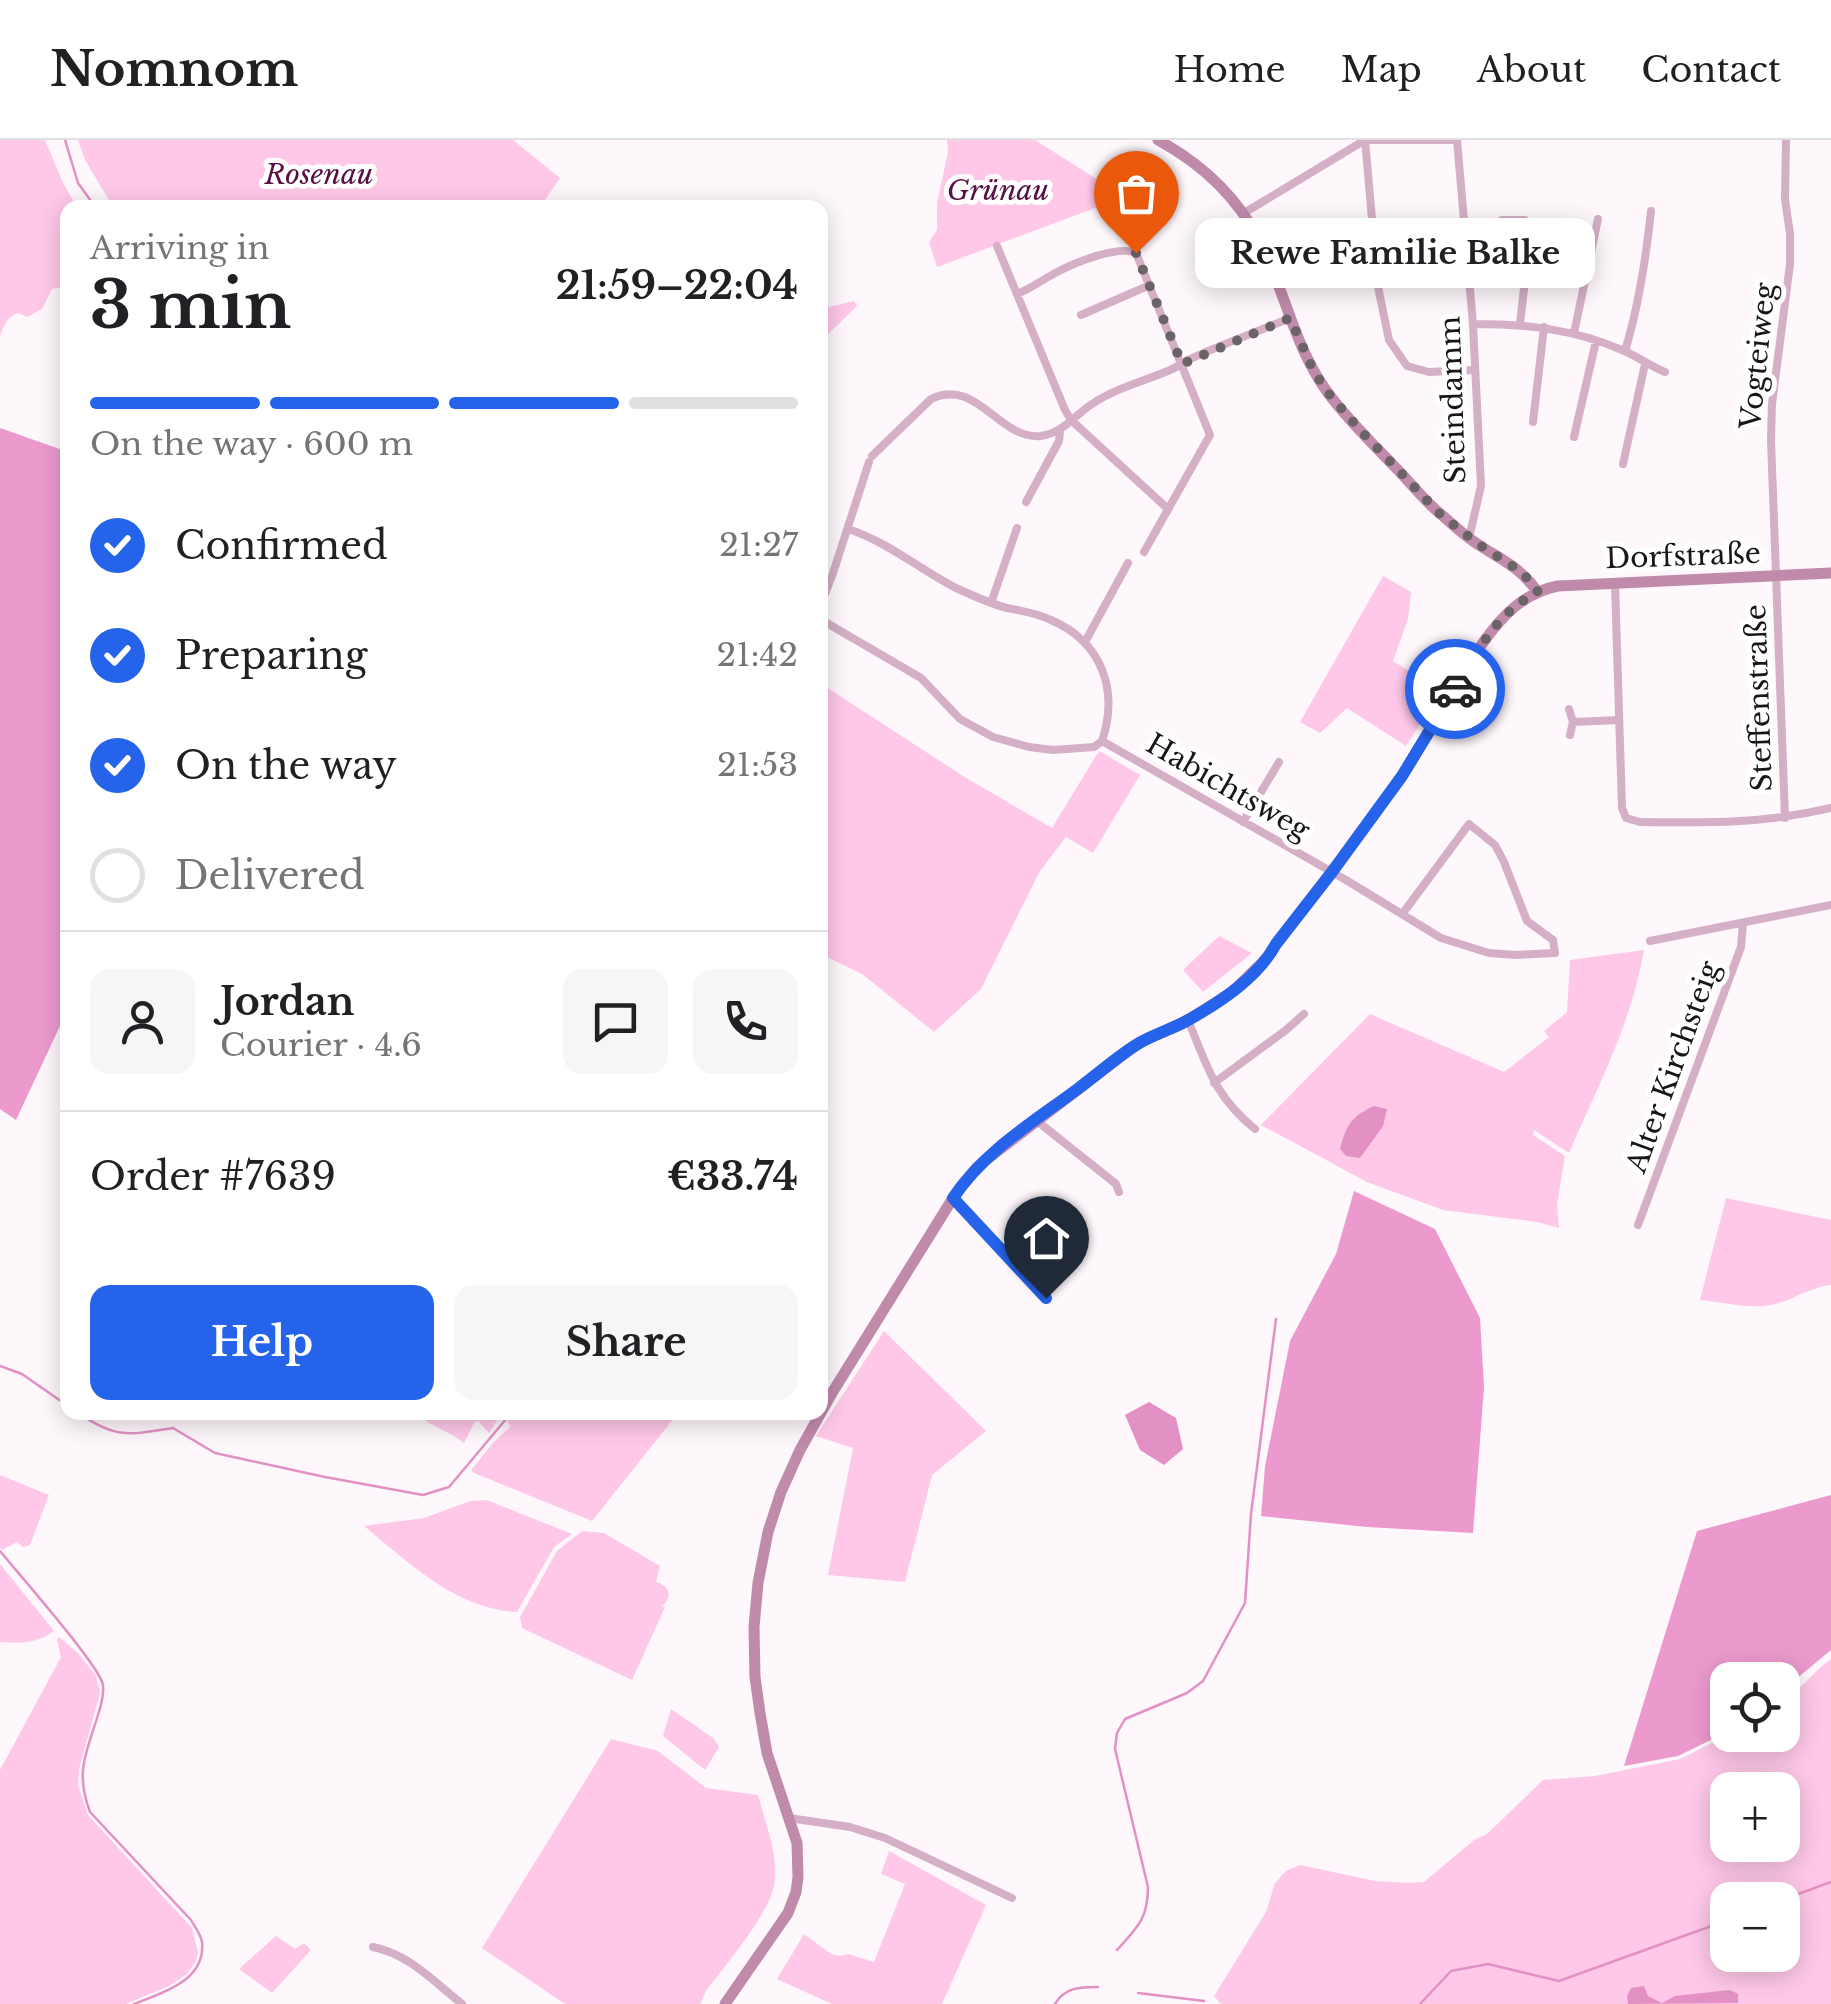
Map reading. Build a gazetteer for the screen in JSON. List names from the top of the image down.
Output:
{
  "streets": {
    "main road": ["Dorfstraße"],
    "street": [
      "Vogteiweg",
      "Steindamm",
      "Steffenstraße",
      "Habichtsweg",
      "Alter Kirchsteig"
    ]
  },
  "crossings": [
    ["Vogteiweg", "Dorfstraße"],
    ["Vogteiweg", "Steffenstraße"],
    ["Dorfstraße", "Steffenstraße"]
  ],
  "parks": ["Rosenau", "Grünau"],
  "places": ["Rewe Familie Balke"],
  "page": {
    "header": "Nomnom",
    "nav": [
      "Home",
      "Map",
      "About",
      "Contact"
    ],
    "heading": ["3 min", "Arriving in", "21:59–22:04"],
    "panel": [
      "Jordan",
      "Courier · 4.6",
      "Order #7639",
      "€33.74"
    ],
    "bubble": "Rewe Familie Balke",
    "bar": "On the way · 600 m",
    "list": [
      ["Confirmed", "21:27"],
      ["Preparing", "21:42"],
      ["On the way", "21:53"],
      "Delivered"
    ],
    "buttons": ["Help", "Share"],
    "map_buttons": ["+", "−"]
  }
}
